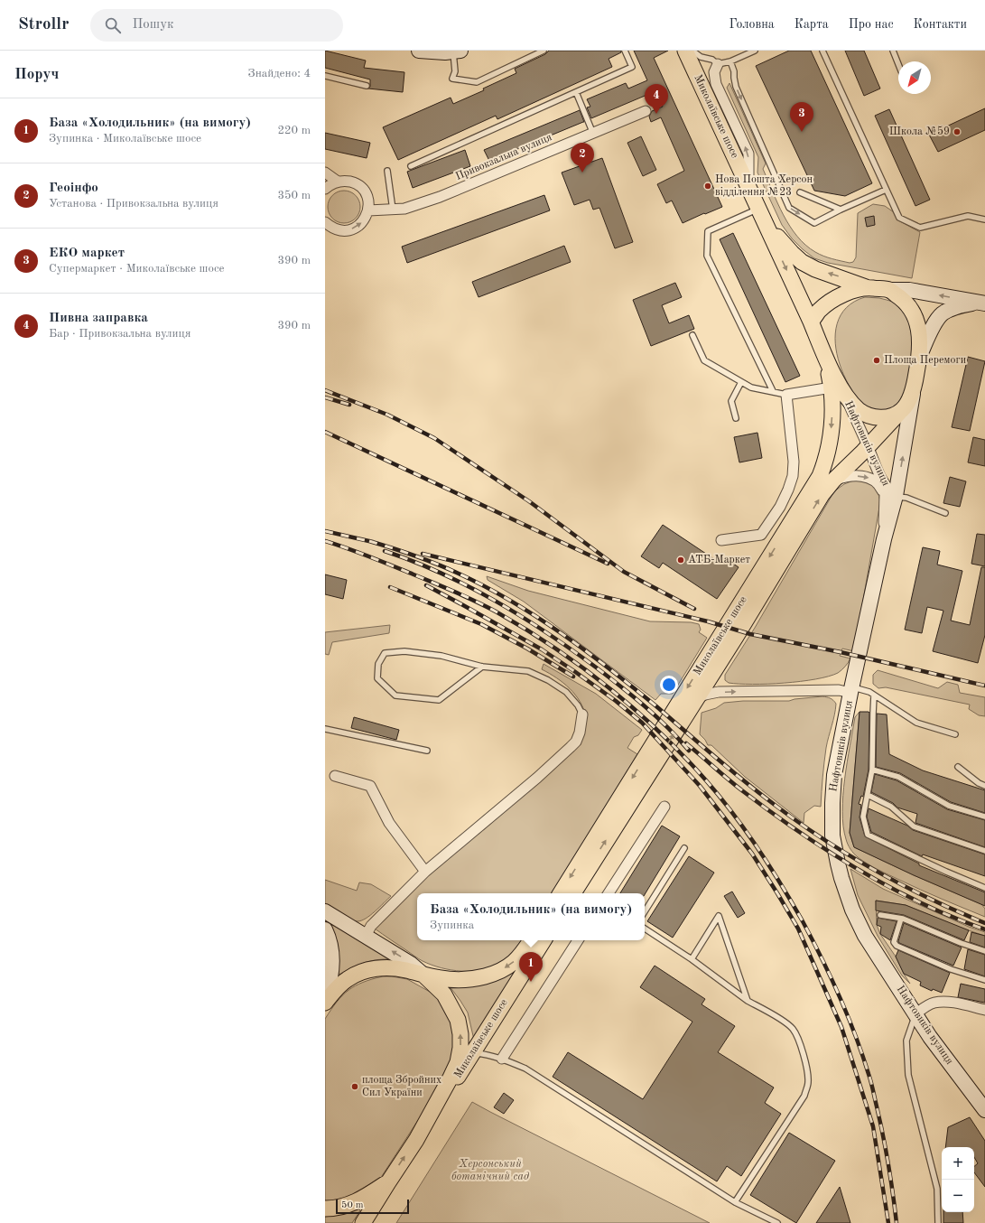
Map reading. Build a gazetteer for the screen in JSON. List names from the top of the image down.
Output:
{
  "streets": {
    "main road": ["Миколаївське шосе"],
    "street": ["Привокзальна вулиця", "Нафтовиків вулиця"]
  },
  "crossings": [
    ["Миколаївське шосе", "Нафтовиків вулиця"]
  ],
  "parks": ["Херсонський ботанічний сад"],
  "places": [
    "Школа №59",
    "Нова Пошта Херсон відділення №23",
    "Площа Перемоги",
    "АТБ-Маркет",
    "площа Збройних Сил України"
  ],
  "scale_bar": "50 m",
  "north": "bottom left",
  "page": {
    "header": "Strollr",
    "search": "Пошук",
    "nav": [
      "Головна",
      "Карта",
      "Про нас",
      "Контакти"
    ],
    "heading": ["Поруч", "Знайдено: 4"],
    "pins": [
      "4",
      "3",
      "2",
      "1"
    ],
    "list": [
      {
        "mark": "1",
        "name": "База «Холодильник» (на вимогу)",
        "note": "Зупинка · Миколаївське шосе",
        "value": "220 m"
      },
      {
        "mark": "2",
        "name": "Геоінфо",
        "note": "Установа · Привокзальна вулиця",
        "value": "350 m"
      },
      {
        "mark": "3",
        "name": "ЕКО маркет",
        "note": "Супермаркет · Миколаївське шосе",
        "value": "390 m"
      },
      {
        "mark": "4",
        "name": "Пивна заправка",
        "note": "Бар · Привокзальна вулиця",
        "value": "390 m"
      }
    ],
    "popup": ["База «Холодильник» (на вимогу)", "Зупинка"],
    "map_buttons": ["+", "−"],
    "scale": "50 m"
  }
}
